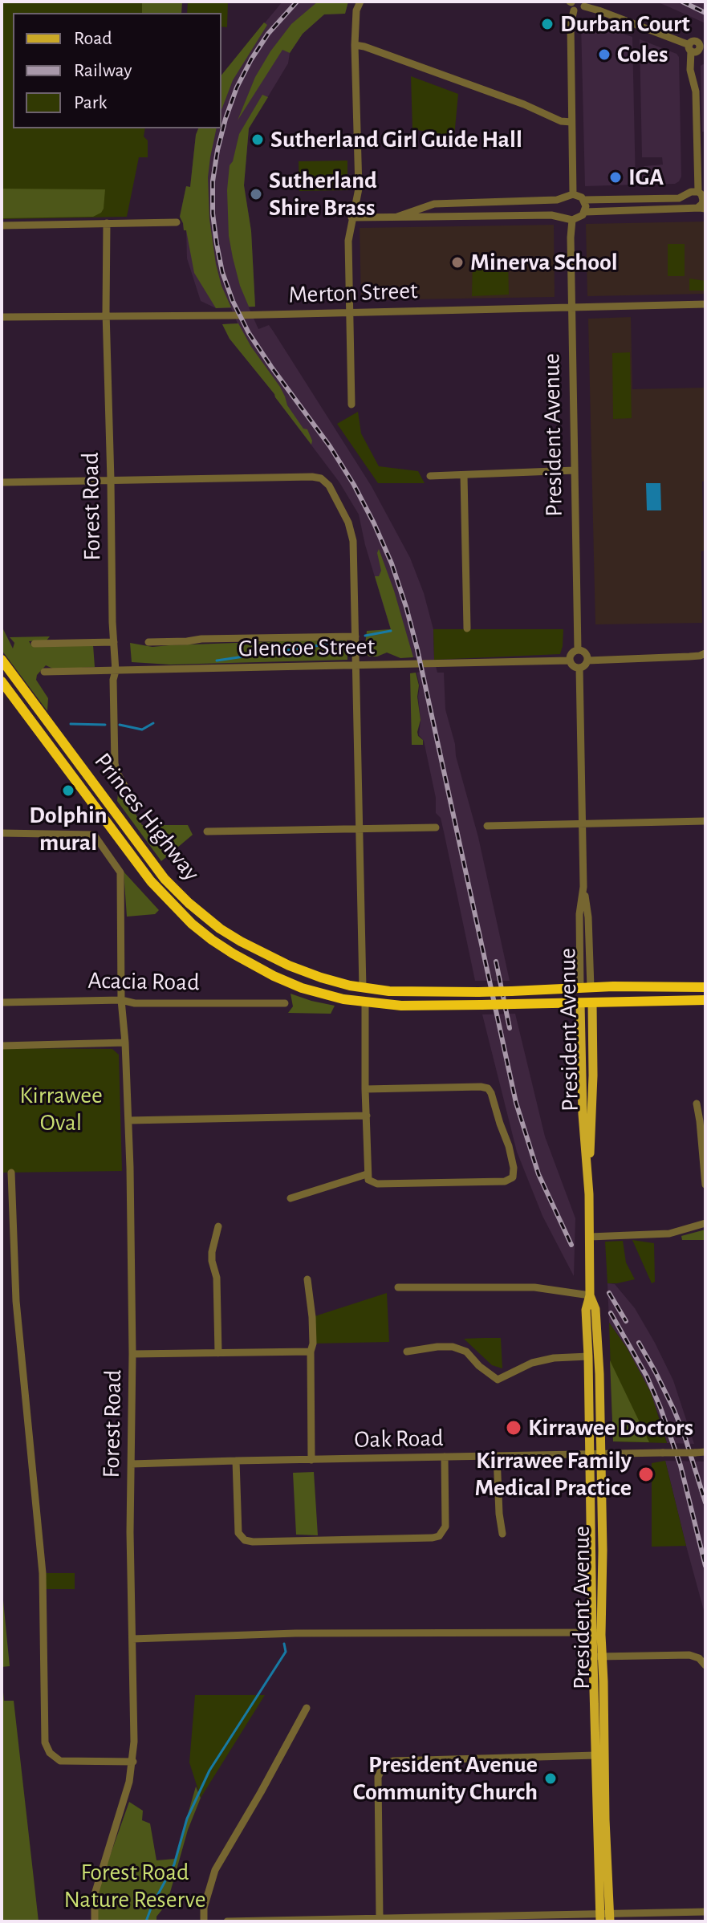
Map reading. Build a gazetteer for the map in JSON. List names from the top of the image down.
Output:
{
  "streets": {
    "highway": ["President Avenue", "Princes Highway"],
    "street": [
      "Merton Street",
      "Forest Road",
      "Glencoe Street",
      "Acacia Road",
      "Oak Road"
    ]
  },
  "crossings": [
    ["Merton Street", "President Avenue"],
    ["Merton Street", "Forest Road"],
    ["President Avenue", "Glencoe Street"],
    ["President Avenue", "Princes Highway"],
    ["President Avenue", "Oak Road"],
    ["Forest Road", "Glencoe Street"],
    ["Forest Road", "Acacia Road"],
    ["Forest Road", "Oak Road"]
  ],
  "parks": ["Kirrawee Oval", "Forest Road Nature Reserve"],
  "places": [
    "Durban Court",
    "Coles",
    "Sutherland Girl Guide Hall",
    "IGA",
    "Sutherland Shire Brass",
    "Minerva School",
    "Dolphin mural",
    "Kirrawee Doctors",
    "Kirrawee Family Medical Practice",
    "President Avenue Community Church"
  ],
  "legend": ["Road", "Railway", "Park"]
}
